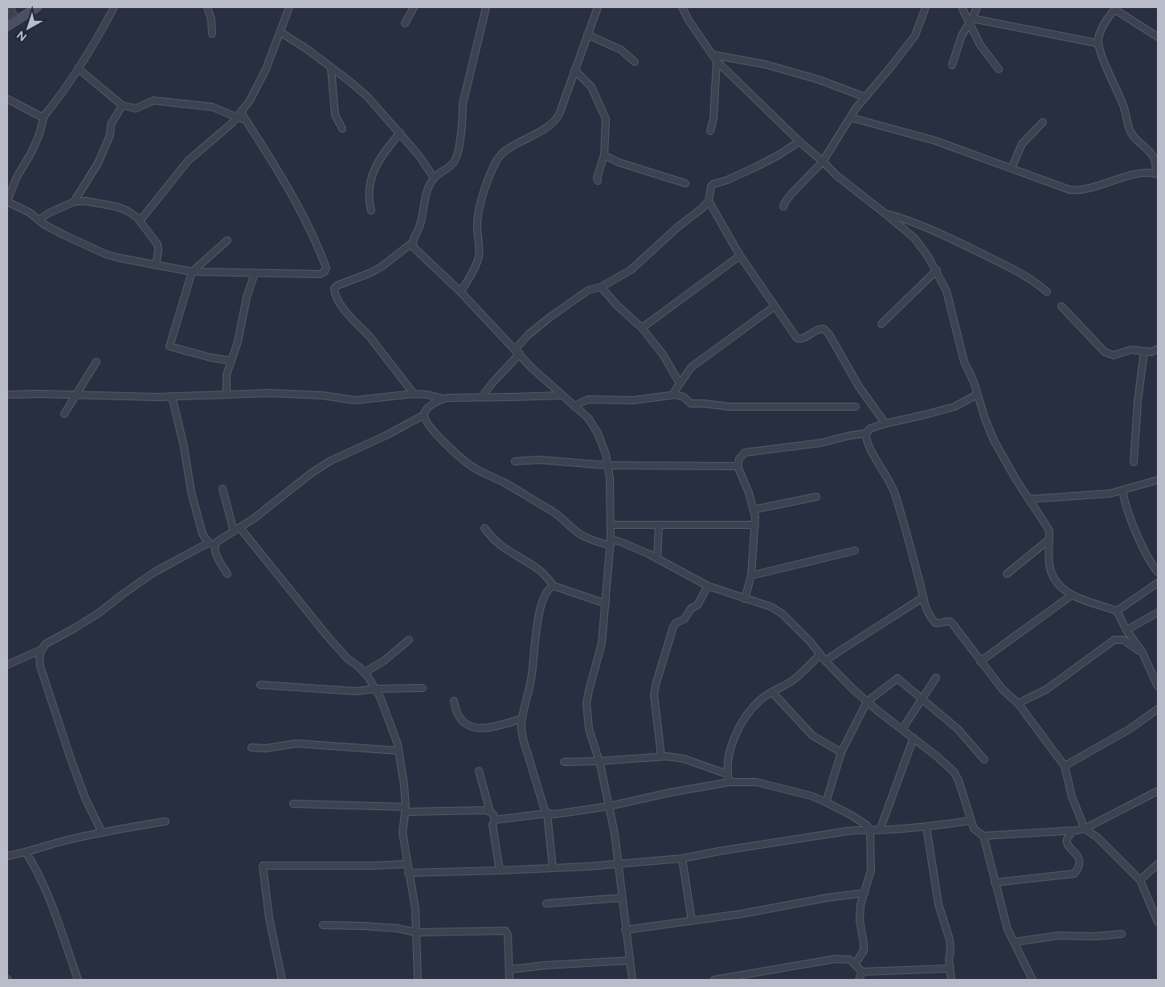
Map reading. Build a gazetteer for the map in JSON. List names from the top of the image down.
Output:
{
  "north": "bottom left"
}
